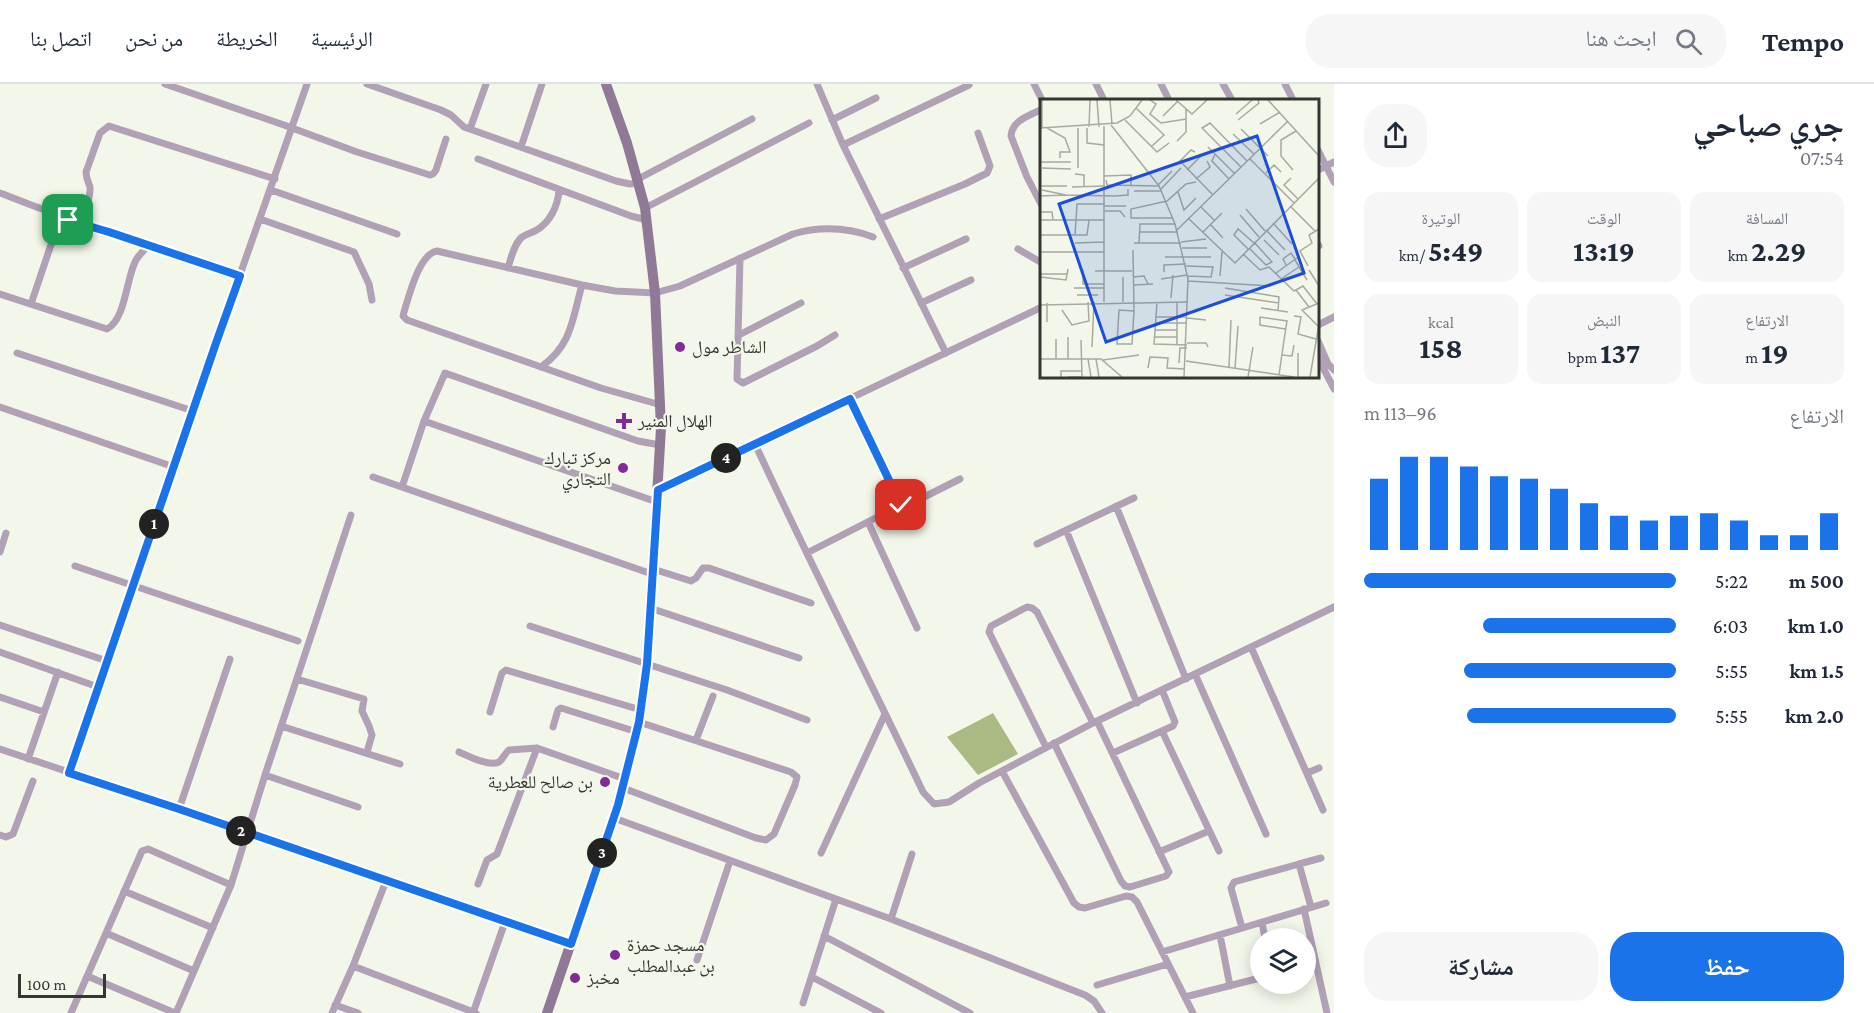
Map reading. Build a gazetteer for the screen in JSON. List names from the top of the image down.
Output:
{
  "places": {
    "other": [
      "الشاطر مول",
      "مركز تبارك التجاري",
      "بن صالح للعطرية",
      "مسجد حمزة بن عبدالمطلب",
      "مخبز"
    ],
    "health": ["الهلال المنير"]
  },
  "scale_bar": "100 m",
  "page": {
    "header": "Tempo",
    "search": "ابحث هنا",
    "nav": [
      "الرئيسية",
      "الخريطة",
      "من نحن",
      "اتصل بنا"
    ],
    "heading": ["جري صباحي", "07:54"],
    "stats": [
      ["المسافة", "2.29 km"],
      ["الوقت", "13:19"],
      ["الوتيرة", "5:49 /km"],
      ["الارتفاع", "19 m"],
      ["النبض", "137 bpm"],
      ["kcal", "158"]
    ],
    "chart": ["الارتفاع", "96–113 m"],
    "pins": [
      "4",
      "1",
      "2",
      "3"
    ],
    "list": [
      {
        "name": "500 m",
        "note": "5:22"
      },
      {
        "name": "1.0 km",
        "note": "6:03"
      },
      {
        "name": "1.5 km",
        "note": "5:55"
      },
      {
        "name": "2.0 km",
        "note": "5:55"
      }
    ],
    "buttons": ["حفظ", "مشاركة"],
    "scale": "100 m"
  }
}
